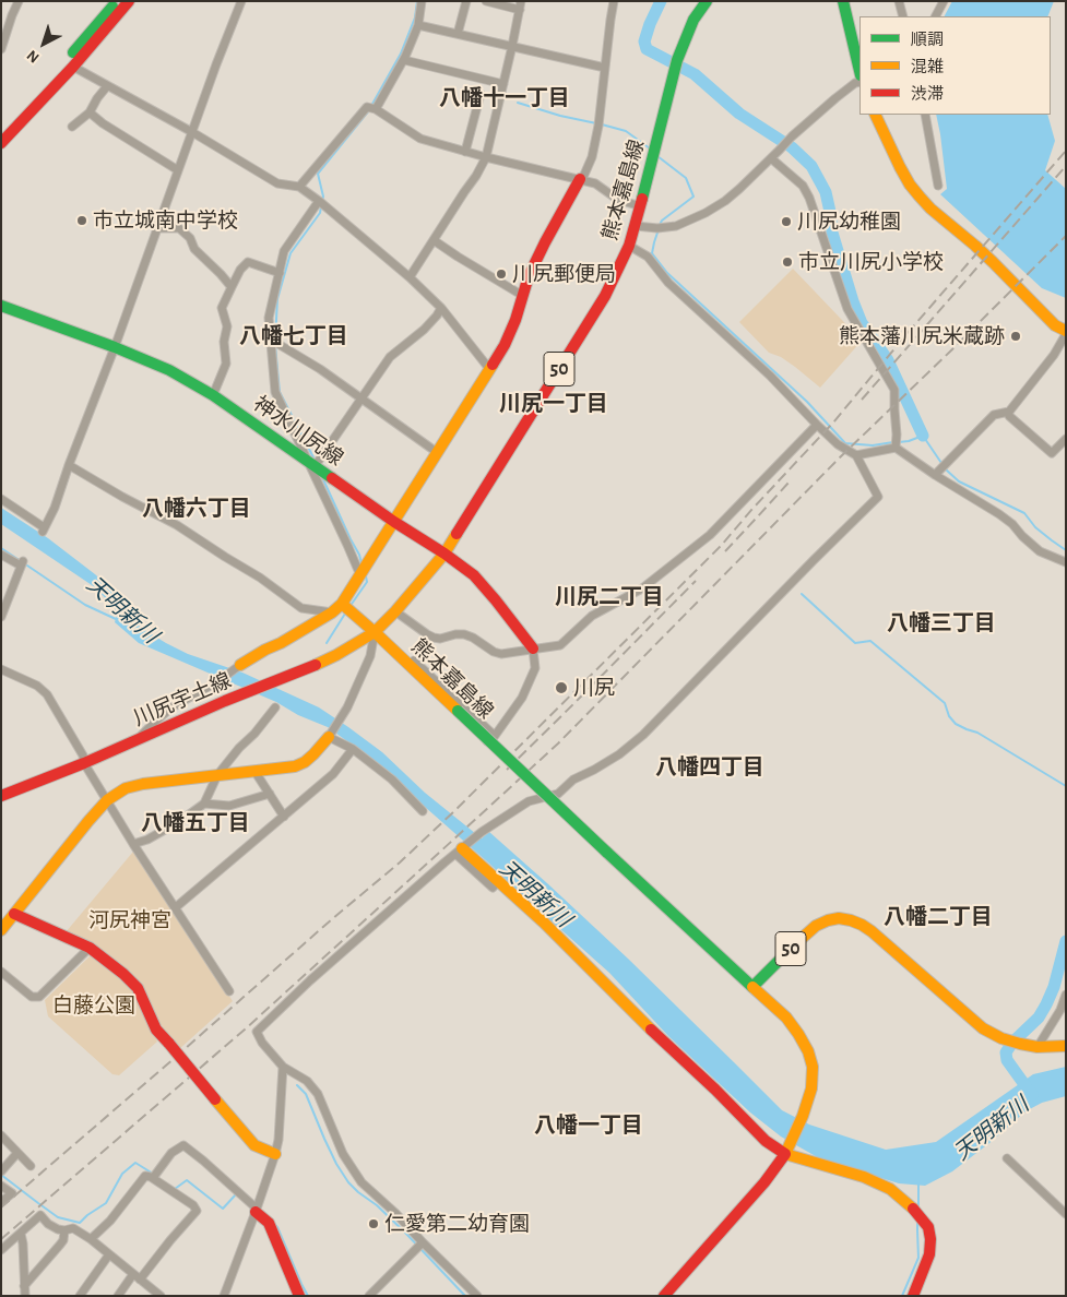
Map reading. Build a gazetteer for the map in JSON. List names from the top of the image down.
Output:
{
  "streets": {
    "main road": [
      "熊本嘉島線",
      "50",
      "神水川尻線",
      "川尻宇土線"
    ]
  },
  "crossings": [
    ["熊本嘉島線", "50"],
    ["熊本嘉島線", "神水川尻線"],
    ["熊本嘉島線", "川尻宇土線"]
  ],
  "districts": [
    "八幡十一丁目",
    "八幡七丁目",
    "川尻一丁目",
    "八幡六丁目",
    "川尻二丁目",
    "八幡三丁目",
    "八幡四丁目",
    "八幡五丁目",
    "八幡二丁目",
    "八幡一丁目"
  ],
  "water": ["天明新川"],
  "parks": ["河尻神宮", "白藤公園"],
  "places": [
    "市立城南中学校",
    "川尻幼稚園",
    "市立川尻小学校",
    "川尻郵便局",
    "熊本藩川尻米蔵跡",
    "川尻",
    "仁愛第二幼育園"
  ],
  "legend": ["順調", "混雑", "渋滞"],
  "north": "bottom left"
}
